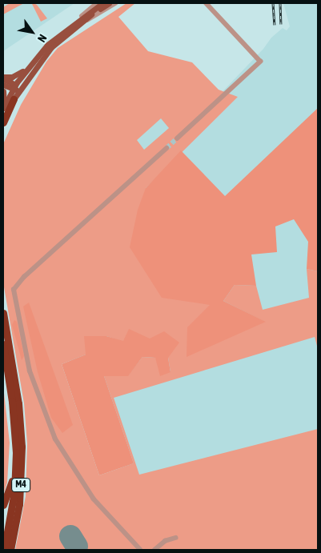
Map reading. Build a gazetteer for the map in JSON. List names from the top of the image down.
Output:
{
  "streets": {
    "highway": ["M4"]
  },
  "north": "bottom right"
}
